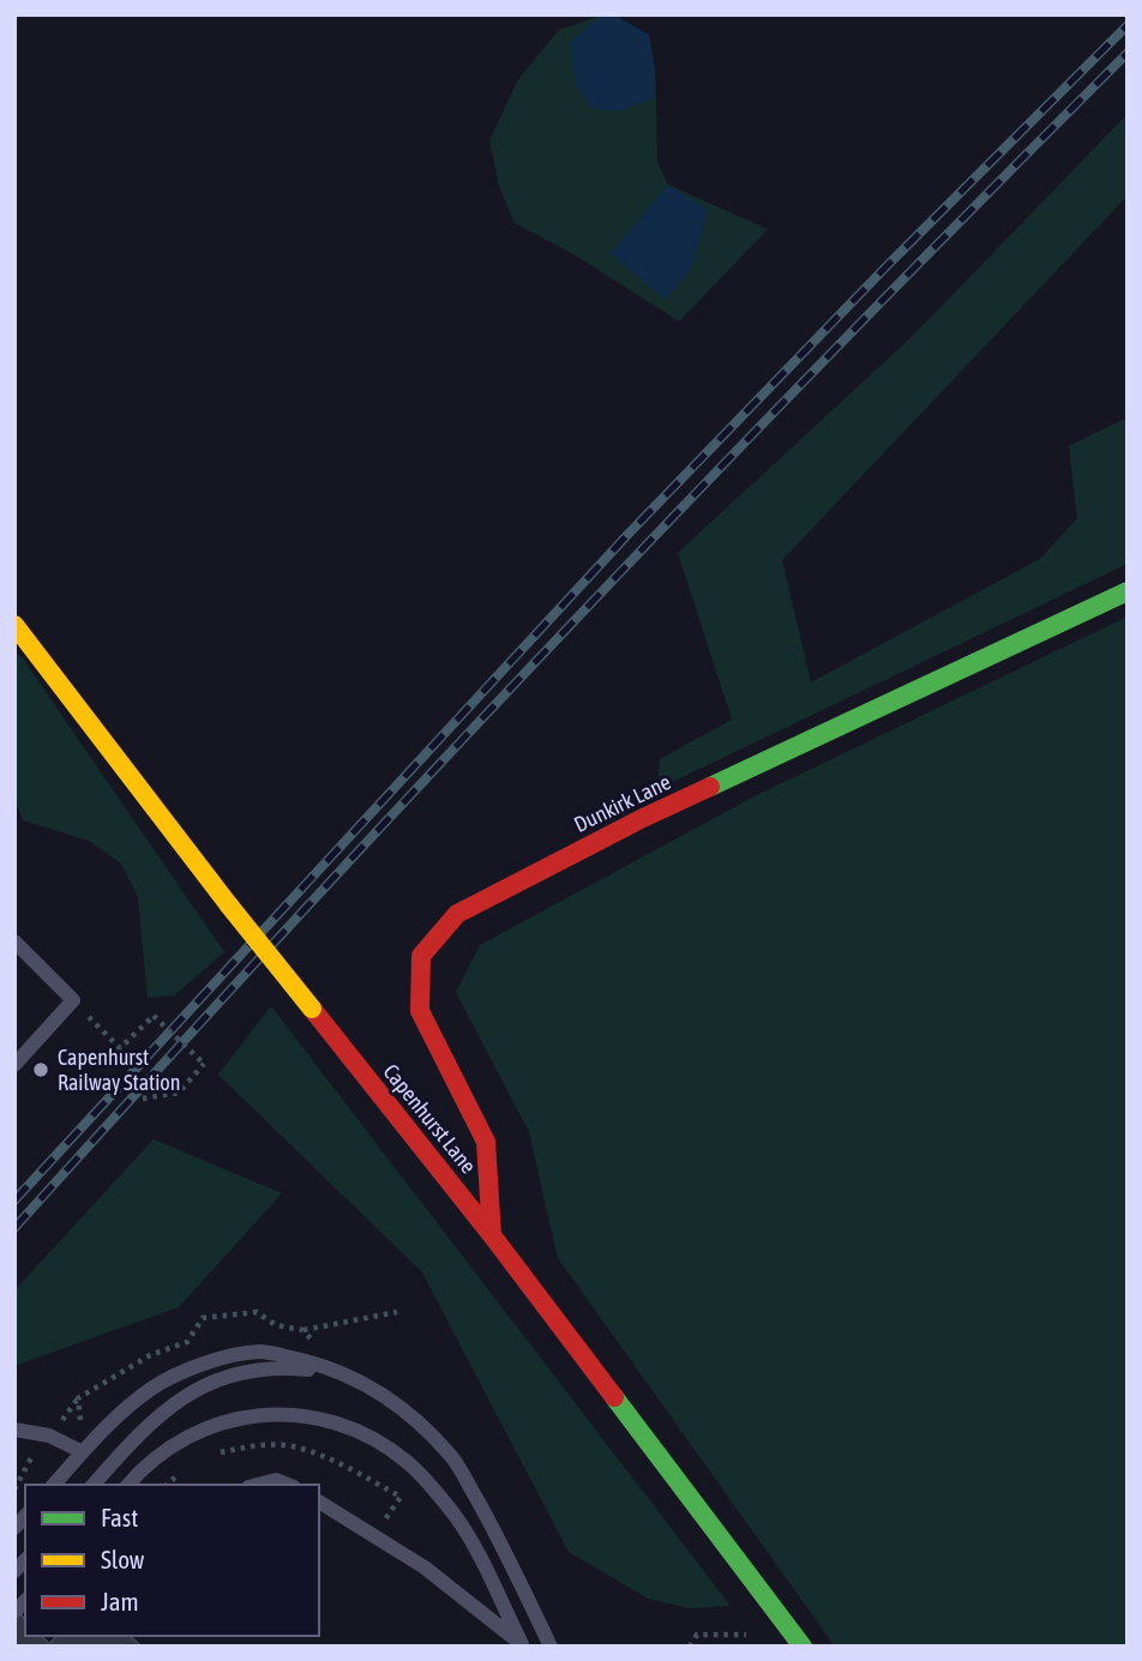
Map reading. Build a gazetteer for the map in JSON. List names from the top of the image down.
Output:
{
  "streets": {
    "street": ["Dunkirk Lane", "Capenhurst Lane"]
  },
  "crossings": [
    ["Dunkirk Lane", "Capenhurst Lane"]
  ],
  "places": ["Capenhurst Railway Station"],
  "legend": ["Fast", "Slow", "Jam"]
}
